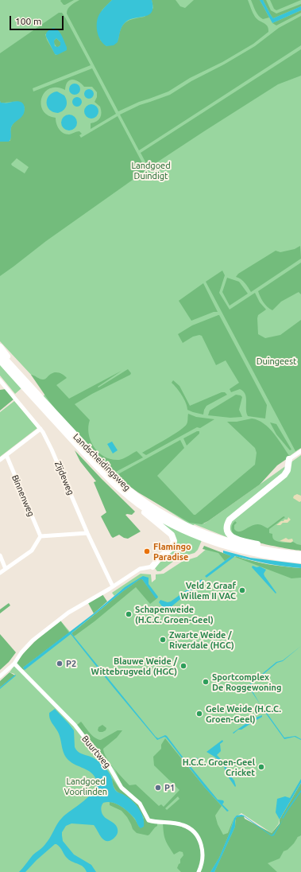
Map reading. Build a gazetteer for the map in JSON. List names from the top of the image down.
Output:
{
  "streets": {
    "main road": ["Landscheidingsweg"],
    "street": ["Zijdeweg", "Binnenweg", "Buurtweg"]
  },
  "parks": ["Landgoed Duindigt", "Duingeest", "Landgoed Voorlinden"],
  "places": [
    "Flamingo Paradise",
    "Veld 2 Graaf Willem II VAC",
    "Schapenweide (H.C.C. Groen-Geel)",
    "Zwarte Weide / Riverdale (HGC)",
    "P2",
    "Blauwe Weide / Wittebrugveld (HGC)",
    "Sportcomplex De Roggewoning",
    "Gele Weide (H.C.C. Groen-Geel)",
    "H.C.C. Groen-Geel Cricket",
    "P1"
  ],
  "scale_bar": "100 m"
}
